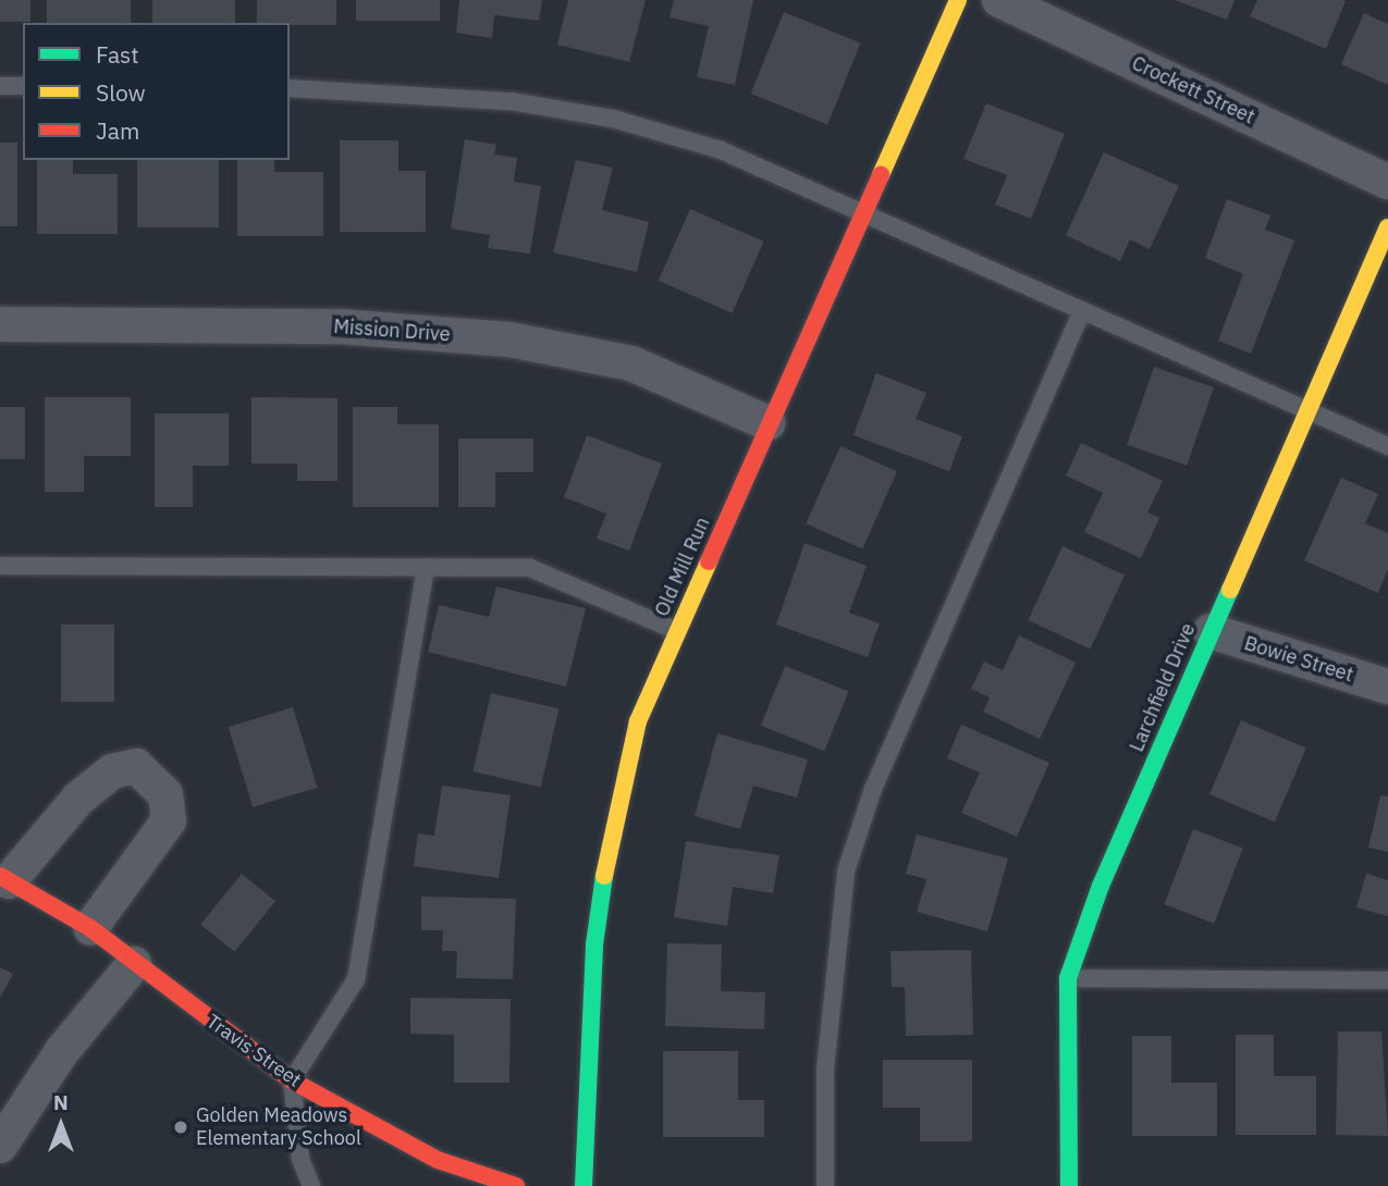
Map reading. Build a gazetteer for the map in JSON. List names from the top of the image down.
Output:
{
  "streets": {
    "street": [
      "Crockett Street",
      "Mission Drive",
      "Old Mill Run",
      "Bowie Street",
      "Larchfield Drive",
      "Travis Street"
    ]
  },
  "crossings": [
    ["Mission Drive", "Old Mill Run"],
    ["Bowie Street", "Larchfield Drive"]
  ],
  "places": ["Golden Meadows Elementary School"],
  "legend": ["Fast", "Slow", "Jam"],
  "north": "top"
}
